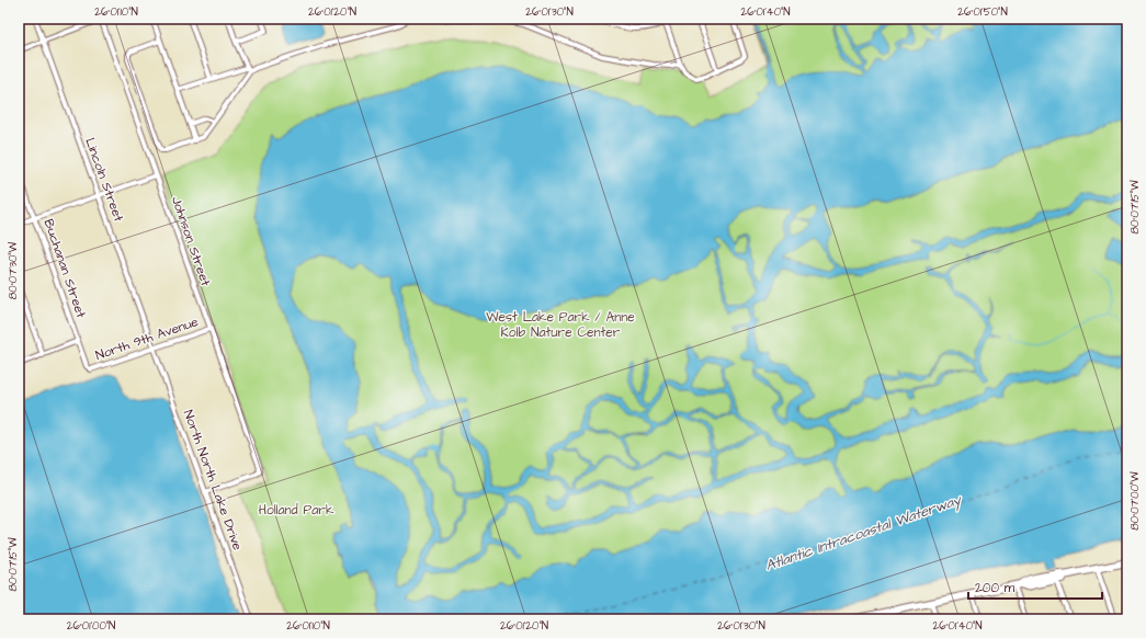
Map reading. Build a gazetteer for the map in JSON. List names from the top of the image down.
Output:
{
  "streets": {
    "street": [
      "Lincoln Street",
      "Johnson Street",
      "Buchanan Street",
      "North 9th Avenue",
      "North North Lake Drive"
    ]
  },
  "crossings": [
    ["Lincoln Street", "North 9th Avenue"],
    ["Lincoln Street", "North North Lake Drive"],
    ["Johnson Street", "North 9th Avenue"],
    ["Johnson Street", "North North Lake Drive"],
    ["Buchanan Street", "North 9th Avenue"],
    ["North 9th Avenue", "North North Lake Drive"]
  ],
  "water": ["Atlantic Intracoastal Waterway"],
  "parks": ["West Lake Park / Anne Kolb Nature Center", "Holland Park"],
  "scale_bar": "200 m",
  "coordinates": [
    "26°01'10\"N",
    "26°01'20\"N",
    "26°01'30\"N",
    "26°01'40\"N",
    "26°01'50\"N",
    "80°07'15\"W",
    "80°07'30\"W",
    "80°07'00\"W",
    "26°01'00\"N"
  ]
}
